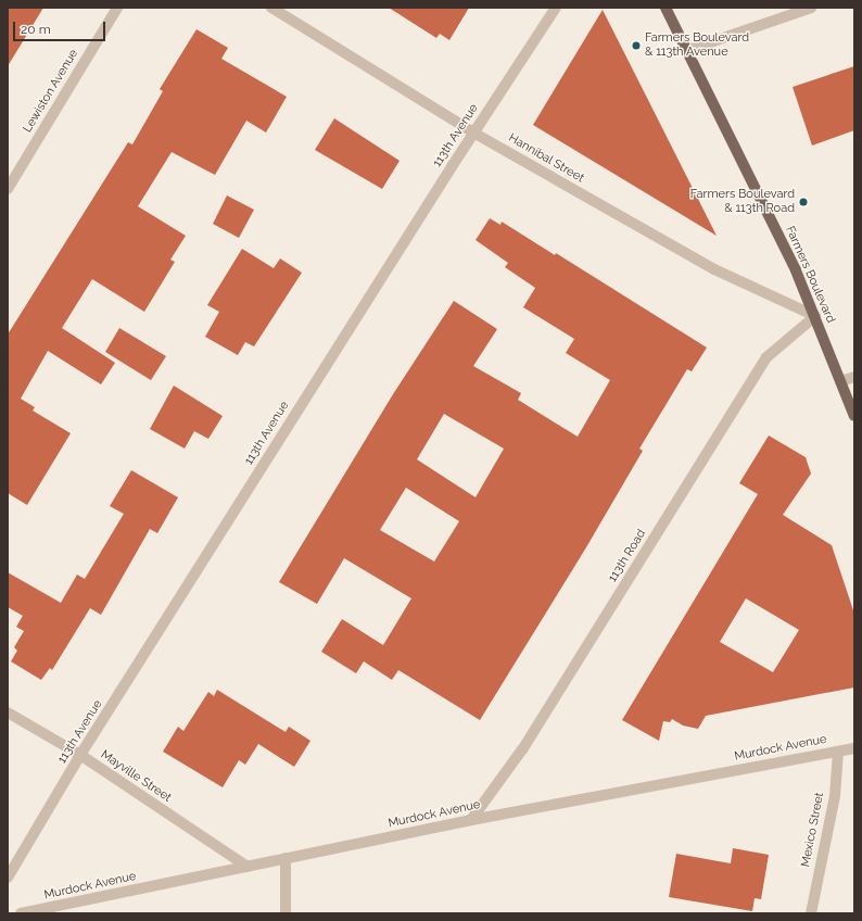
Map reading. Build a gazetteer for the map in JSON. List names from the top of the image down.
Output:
{
  "streets": {
    "main road": ["Farmers Boulevard"],
    "street": [
      "Lewiston Avenue",
      "113th Avenue",
      "Hannibal Street",
      "113th Road",
      "Murdock Avenue",
      "Mayville Street",
      "Mexico Street"
    ]
  },
  "crossings": [
    ["113th Avenue", "Hannibal Street"],
    ["113th Avenue", "Mayville Street"],
    ["Hannibal Street", "Farmers Boulevard"],
    ["Hannibal Street", "113th Road"],
    ["Farmers Boulevard", "113th Road"],
    ["113th Road", "Murdock Avenue"],
    ["Murdock Avenue", "Mayville Street"],
    ["Murdock Avenue", "Mexico Street"]
  ],
  "places": ["Farmers Boulevard & 113th Avenue", "Farmers Boulevard & 113th Road"],
  "scale_bar": "20 m"
}
